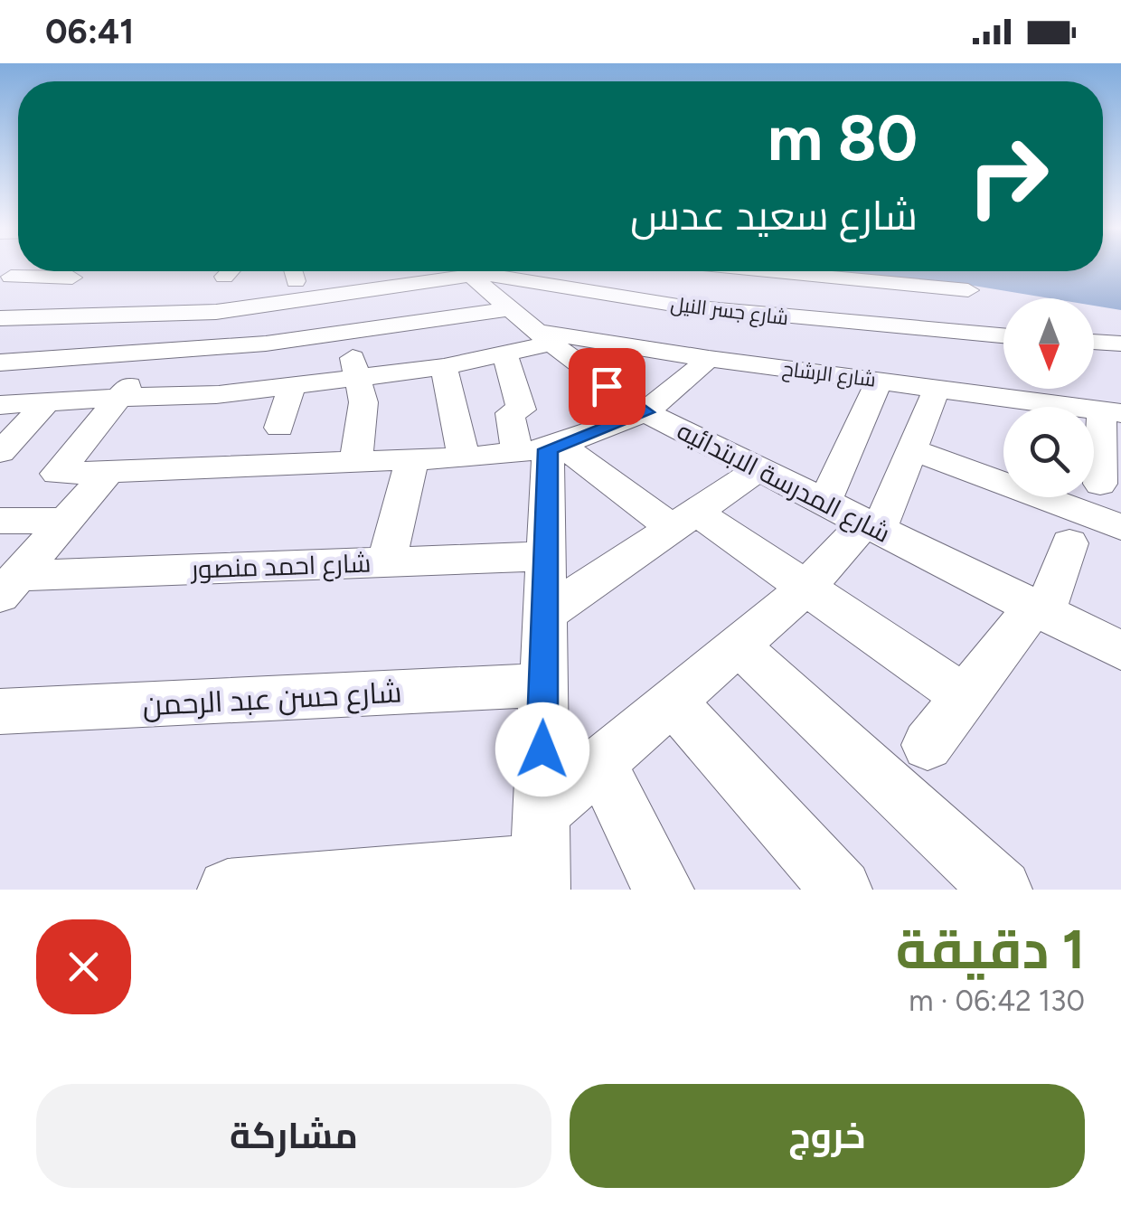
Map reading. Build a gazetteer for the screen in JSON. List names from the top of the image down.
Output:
{
  "streets": {
    "street": [
      "شارع جسر النيل",
      "شارع الرشاح",
      "شارع المدرسة الابتدائيه",
      "شارع احمد منصور",
      "شارع حسن عبد الرحمن"
    ]
  },
  "crossings": [
    ["شارع الرشاح", "شارع المدرسة الابتدائيه"]
  ],
  "north": "bottom",
  "page": {
    "status": "06:41",
    "turn": ["80 m", "شارع سعيد عدس"],
    "heading": ["1 دقيقة", "130 m · 06:42"],
    "buttons": ["خروج", "مشاركة"]
  }
}
